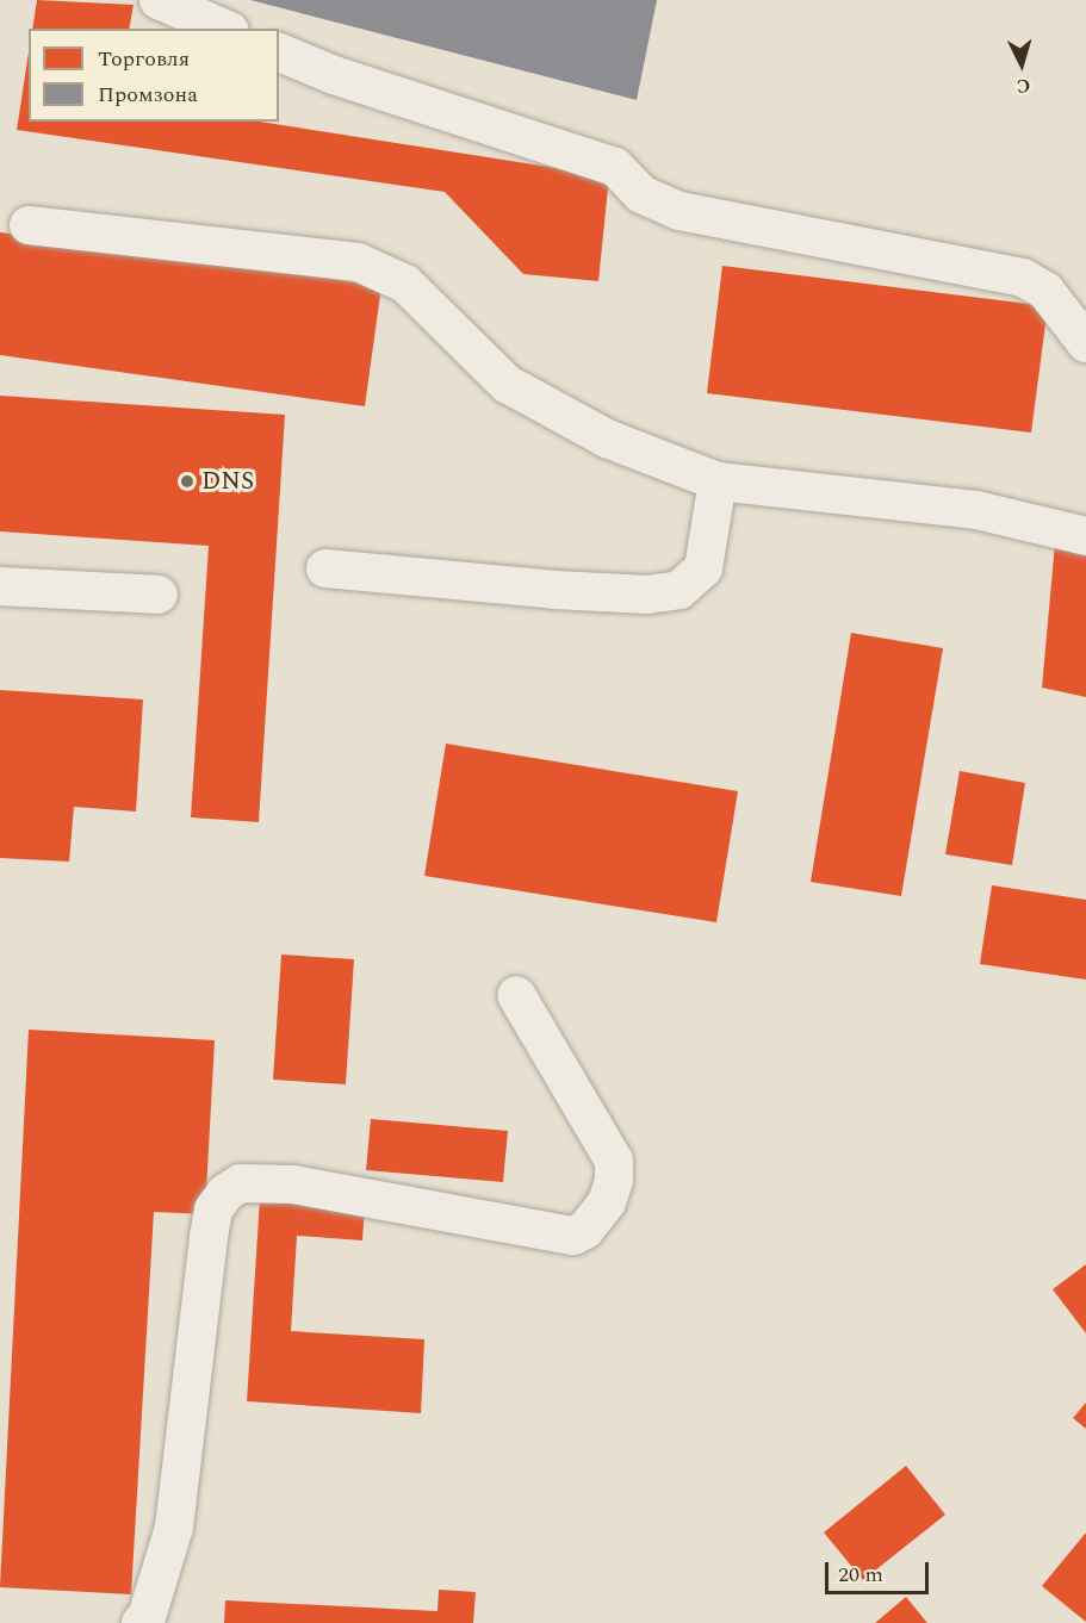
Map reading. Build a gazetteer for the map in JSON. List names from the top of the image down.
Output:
{
  "places": ["DNS"],
  "legend": ["Торговля", "Промзона"],
  "scale_bar": "20 m",
  "north": "bottom"
}
